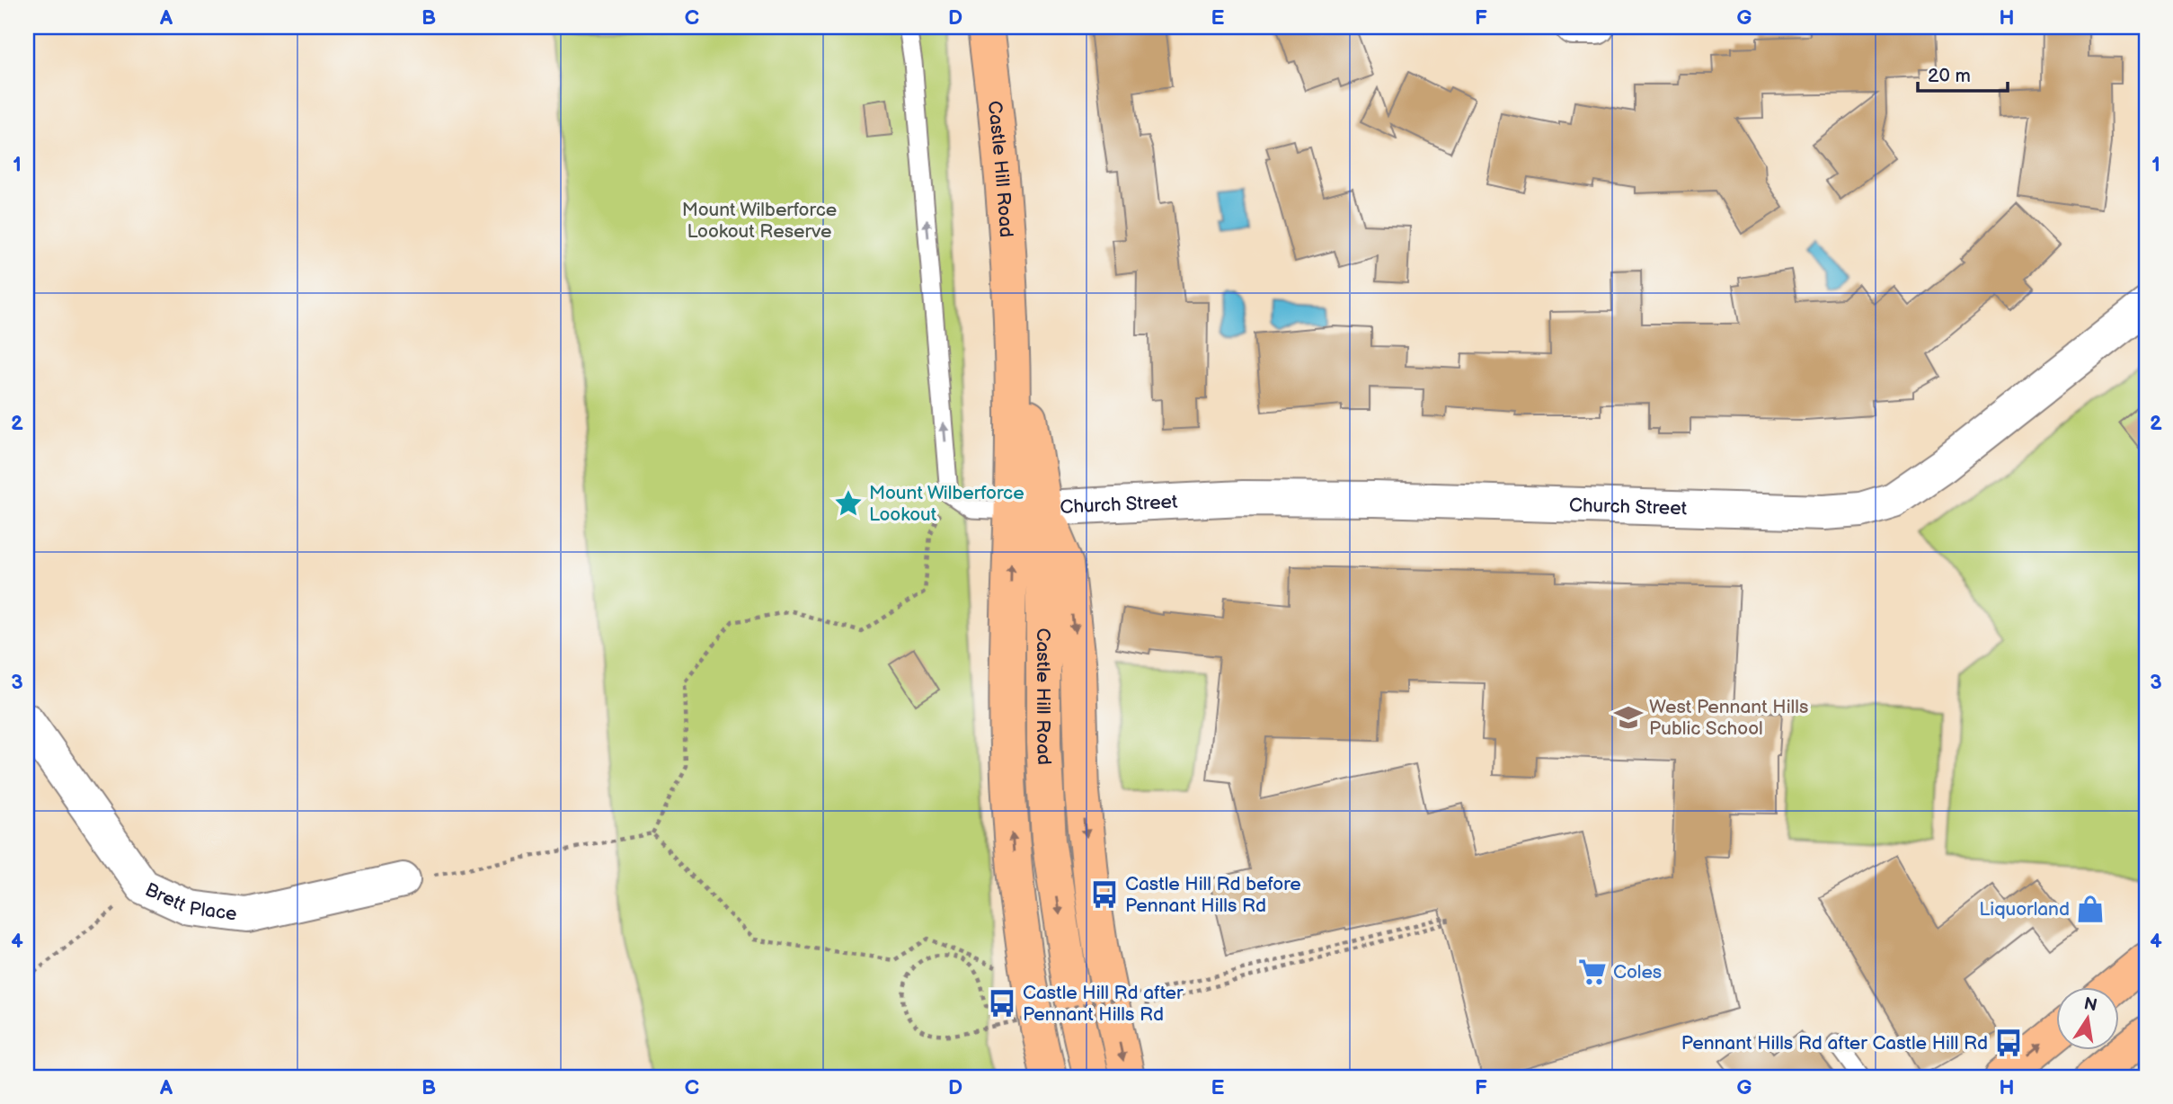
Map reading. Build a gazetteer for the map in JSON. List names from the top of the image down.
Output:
{
  "streets": {
    "main road": ["Castle Hill Road"],
    "street": ["Church Street", "Brett Place"]
  },
  "crossings": [
    ["Castle Hill Road", "Church Street"]
  ],
  "parks": ["Mount Wilberforce Lookout Reserve"],
  "places": {
    "place": ["Mount Wilberforce Lookout"],
    "school or university": ["West Pennant Hills Public School"],
    "bus stop": ["Castle Hill Rd before Pennant Hills Rd", "Castle Hill Rd after Pennant Hills Rd", "Pennant Hills Rd after Castle Hill Rd"],
    "shop": ["Liquorland"],
    "supermarket": ["Coles"]
  },
  "scale_bar": "20 m",
  "north": "top",
  "grid": {
    "columns": [
      "A",
      "B",
      "C",
      "D",
      "E",
      "F",
      "G",
      "H"
    ],
    "rows": [
      "1",
      "2",
      "3",
      "4"
    ]
  }
}
